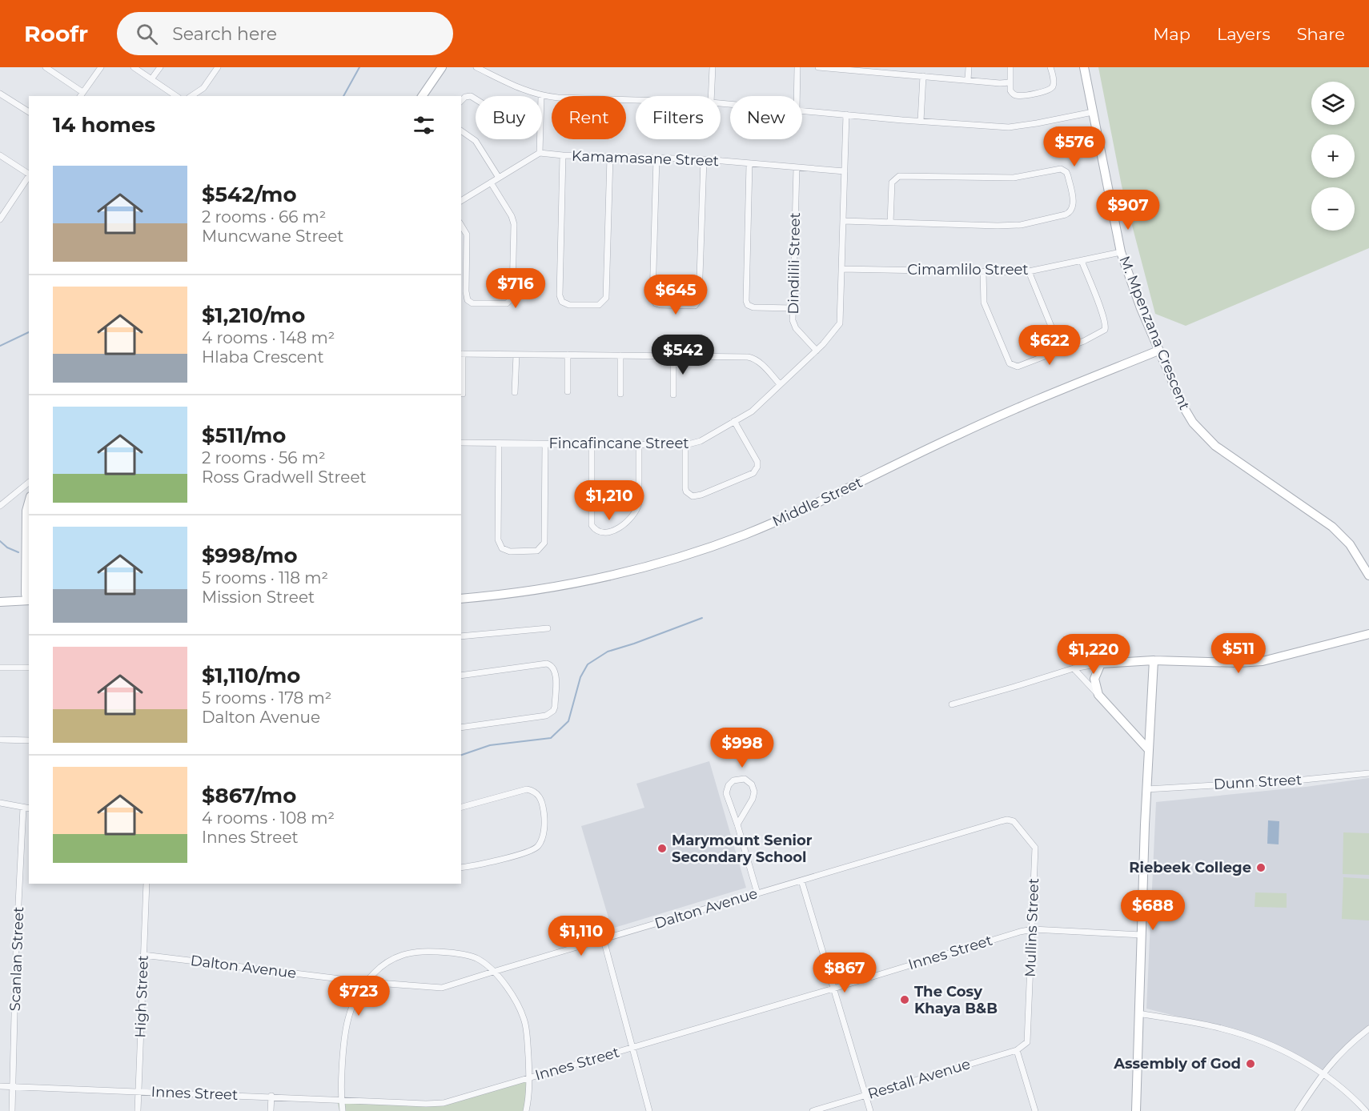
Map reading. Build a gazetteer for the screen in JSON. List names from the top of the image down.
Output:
{
  "streets": {
    "street": [
      "Kamamasane Street",
      "Dindilili Street",
      "Cimamlilo Street",
      "M. Mpenzana Crescent",
      "Fincafincane Street",
      "Middle Street",
      "Dunn Street",
      "Dalton Avenue",
      "Mullins Street",
      "Innes Street",
      "Scanlan Street",
      "High Street",
      "Restall Avenue"
    ]
  },
  "crossings": [
    ["Kamamasane Street", "Dindilili Street"],
    ["Kamamasane Street", "Fincafincane Street"],
    ["Dindilili Street", "Fincafincane Street"],
    ["Cimamlilo Street", "M. Mpenzana Crescent"],
    ["Cimamlilo Street", "Fincafincane Street"],
    ["M. Mpenzana Crescent", "Middle Street"],
    ["Dalton Avenue", "Mullins Street"],
    ["Dalton Avenue", "High Street"],
    ["Mullins Street", "Innes Street"],
    ["Mullins Street", "Restall Avenue"],
    ["Innes Street", "Scanlan Street"],
    ["Innes Street", "High Street"]
  ],
  "places": [
    "Marymount Senior Secondary School",
    "Riebeek College",
    "The Cosy Khaya B&B",
    "Assembly of God"
  ],
  "page": {
    "header": "Roofr",
    "search": "Search here",
    "nav": ["Map", "Layers", "Share"],
    "map_buttons": ["+", "−"],
    "chip": [
      "Buy",
      "Rent",
      "Filters",
      "New"
    ],
    "heading": "14 homes",
    "price": [
      "$576",
      "$907",
      "$716",
      "$645",
      "$622",
      "$542",
      "$1,210",
      "$511",
      "$1,220",
      "$998",
      "$688",
      "$1,110",
      "$867",
      "$723"
    ],
    "list": [
      {
        "name": "$542/mo",
        "note": "2 rooms · 66 m² · Muncwane Street"
      },
      {
        "name": "$1,210/mo",
        "note": "4 rooms · 148 m² · Hlaba Crescent"
      },
      {
        "name": "$511/mo",
        "note": "2 rooms · 56 m² · Ross Gradwell Street"
      },
      {
        "name": "$998/mo",
        "note": "5 rooms · 118 m² · Mission Street"
      },
      {
        "name": "$1,110/mo",
        "note": "5 rooms · 178 m² · Dalton Avenue"
      },
      {
        "name": "$867/mo",
        "note": "4 rooms · 108 m² · Innes Street"
      }
    ]
  }
}
